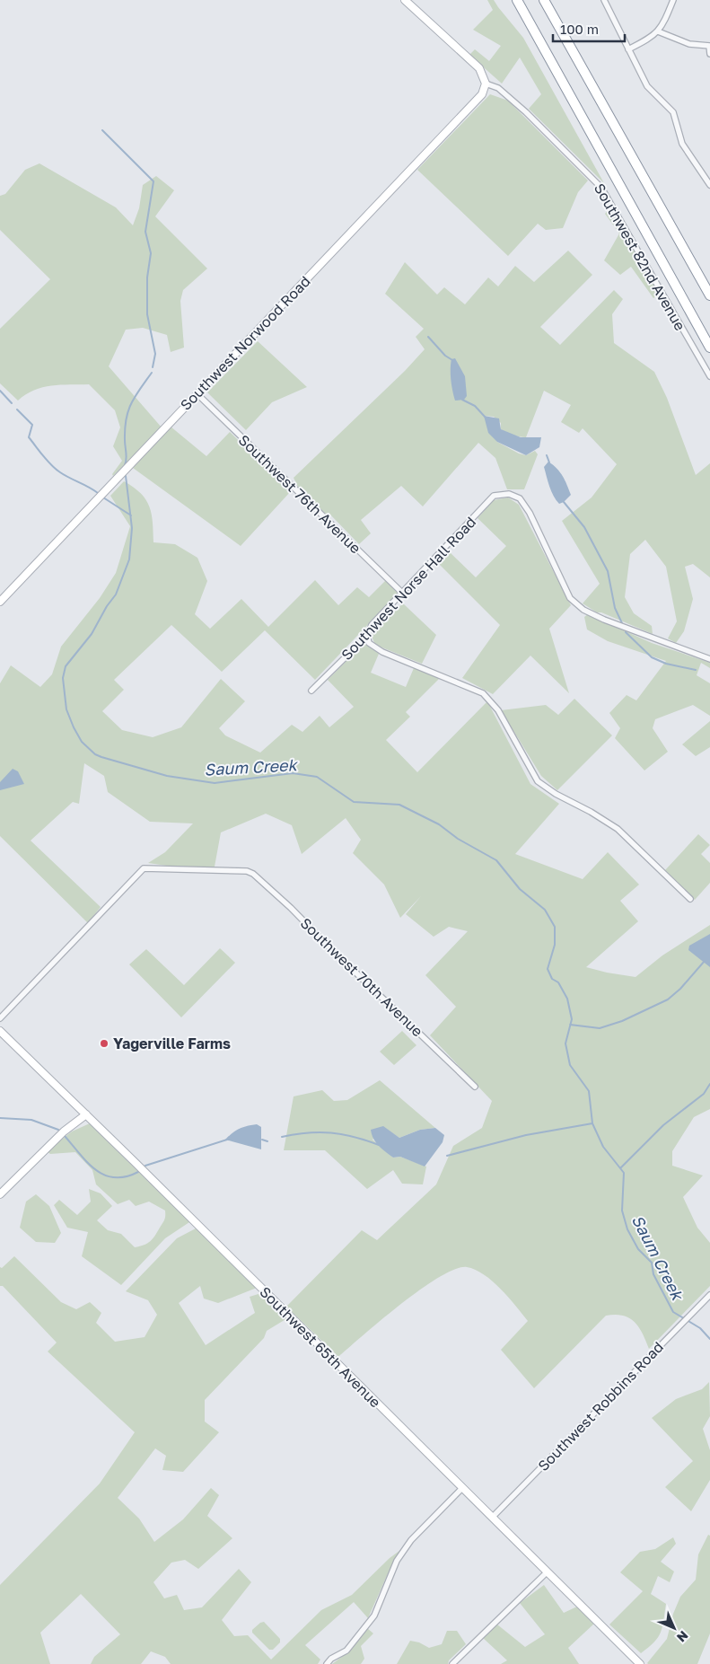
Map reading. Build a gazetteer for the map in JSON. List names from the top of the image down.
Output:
{
  "streets": {
    "street": [
      "Southwest 82nd Avenue",
      "Southwest Norwood Road",
      "Southwest 76th Avenue",
      "Southwest Norse Hall Road",
      "Southwest 70th Avenue",
      "Southwest 65th Avenue",
      "Southwest Robbins Road"
    ]
  },
  "crossings": [
    ["Southwest 82nd Avenue", "Southwest Norwood Road"],
    ["Southwest Norwood Road", "Southwest 76th Avenue"],
    ["Southwest 76th Avenue", "Southwest Norse Hall Road"],
    ["Southwest 65th Avenue", "Southwest Robbins Road"]
  ],
  "water": ["Saum Creek"],
  "places": ["Yagerville Farms"],
  "scale_bar": "100 m",
  "north": "bottom right"
}
